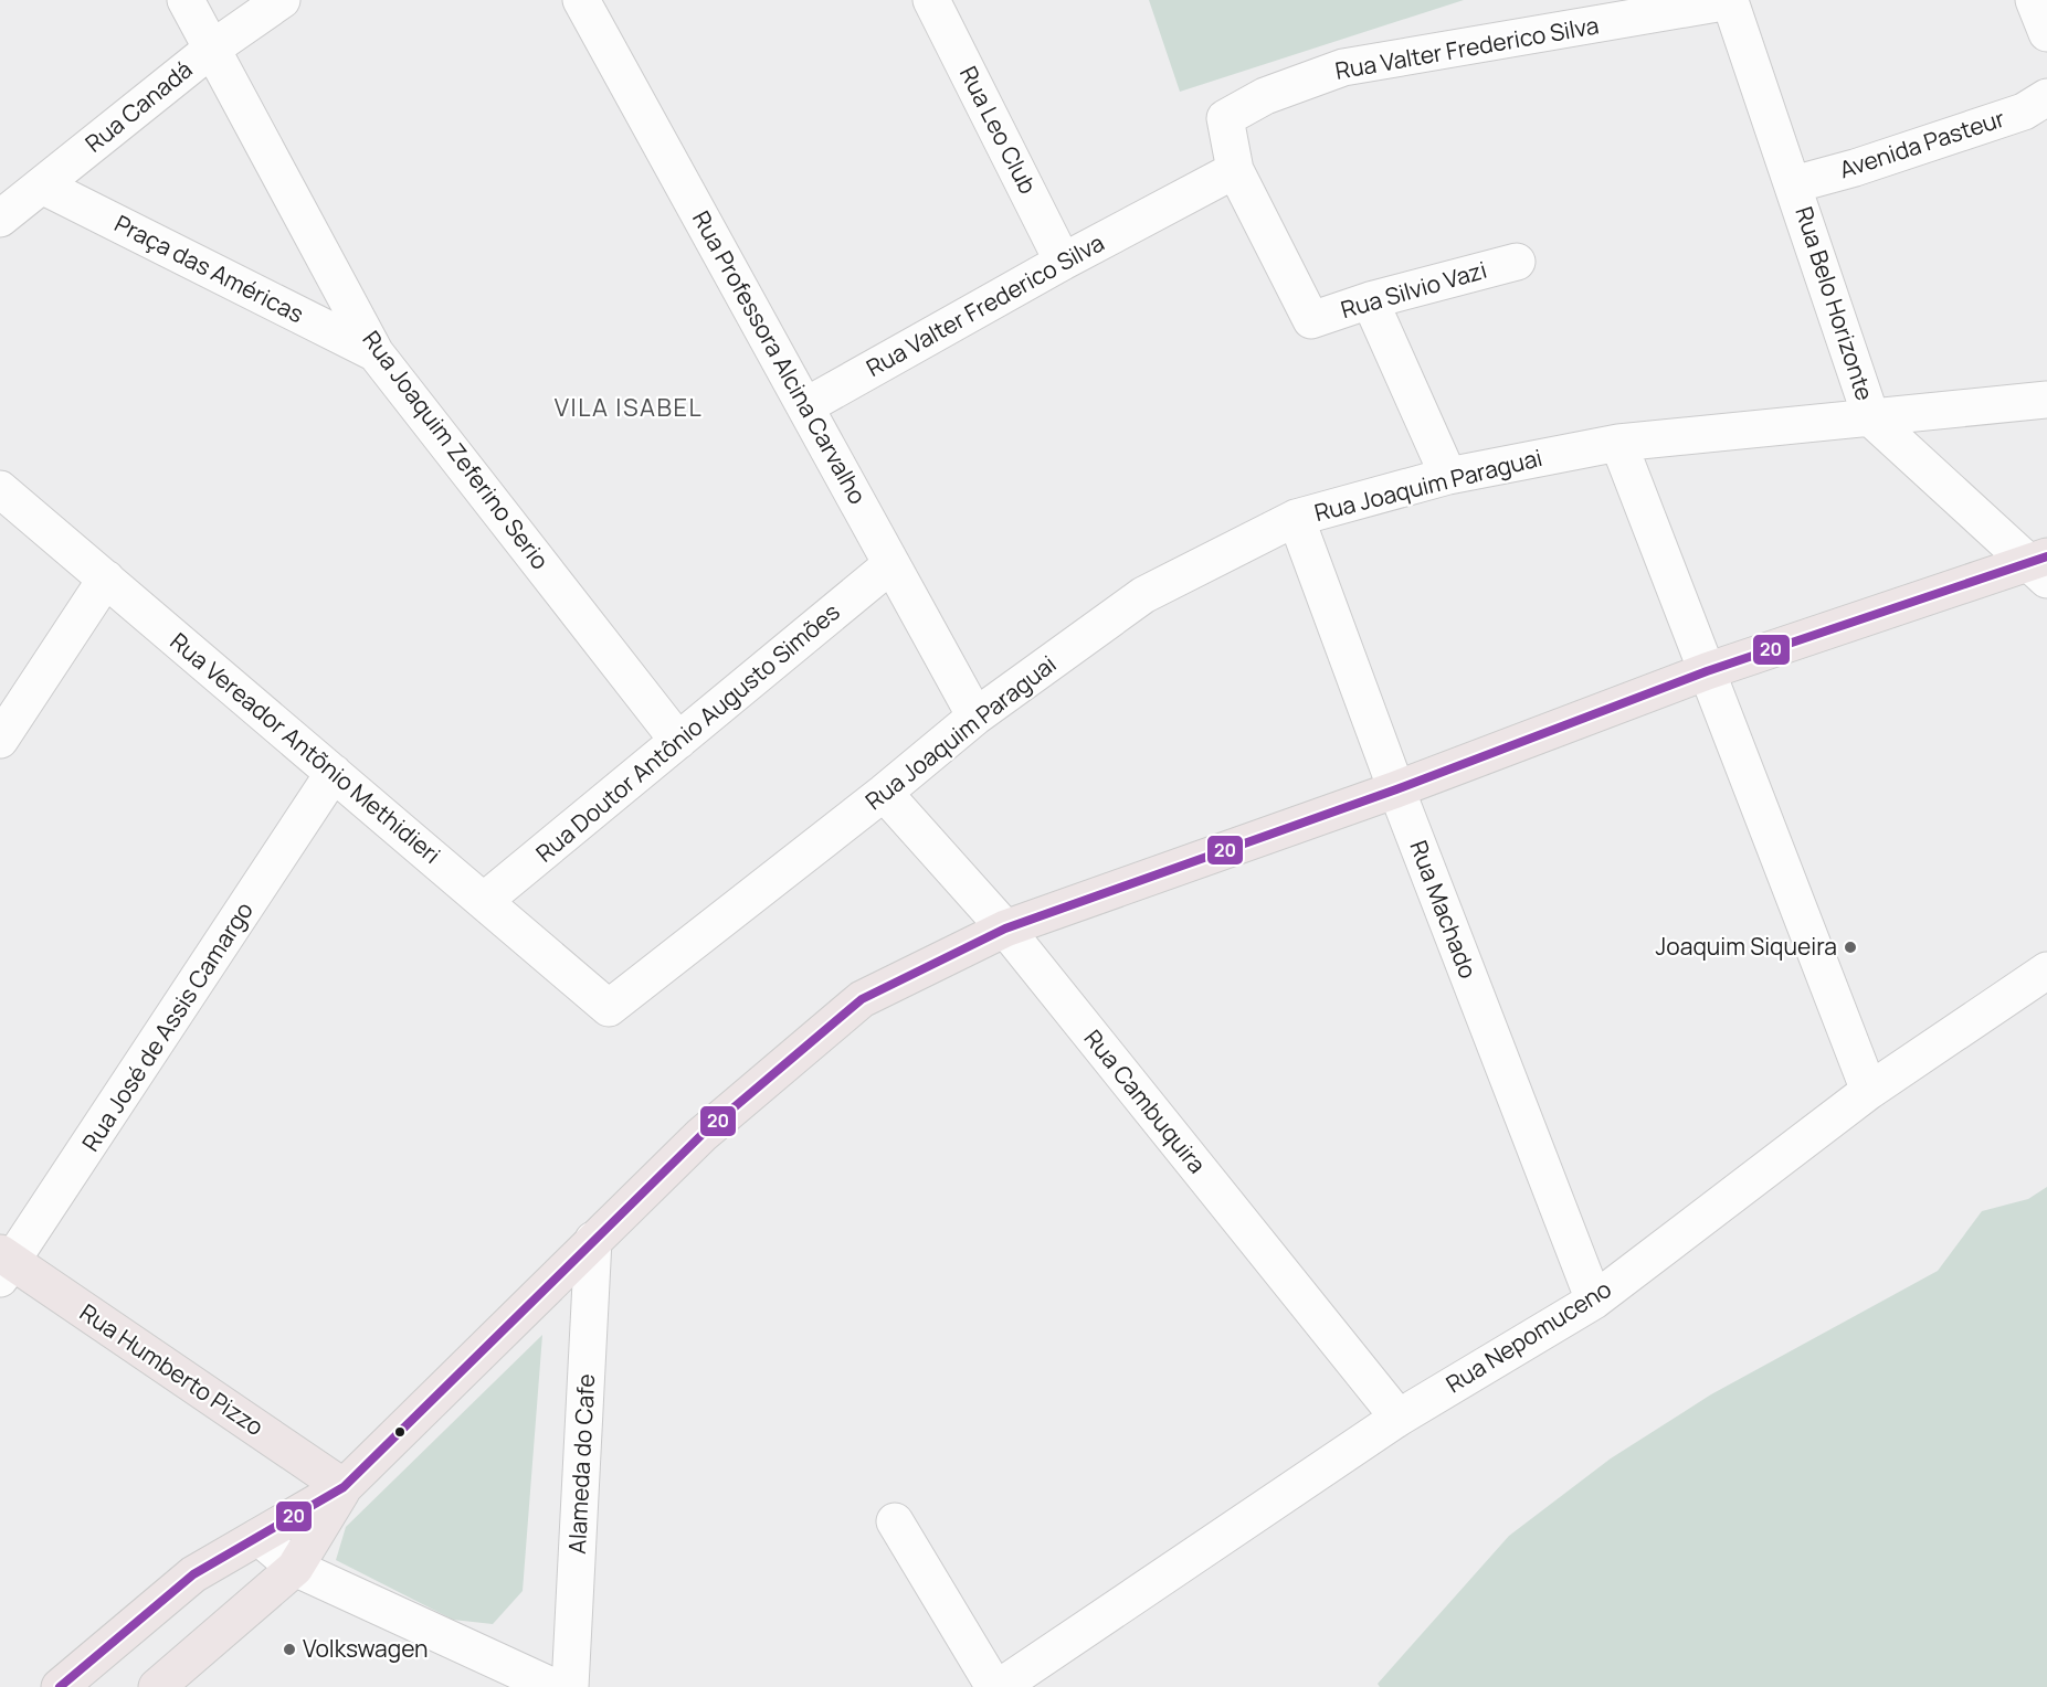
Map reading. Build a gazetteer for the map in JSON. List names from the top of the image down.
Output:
{
  "streets": {
    "main road": ["Rua Humberto Pizzo"],
    "street": [
      "Rua Valter Frederico Silva",
      "Rua Canadá",
      "Rua Leo Club",
      "Avenida Pasteur",
      "Praça das Américas",
      "Rua Silvio Vazi",
      "Rua Belo Horizonte",
      "Rua Professora Alcina Carvalho",
      "Rua Joaquim Zeferino Serio",
      "Rua Joaquim Paraguai",
      "Rua Doutor Antônio Augusto Simões",
      "Rua Vereador Antõnio Methidieri",
      "Rua Machado",
      "Rua José de Assis Camargo",
      "Rua Cambuquira",
      "Rua Nepomuceno",
      "Alameda do Cafe"
    ]
  },
  "crossings": [
    ["Rua Valter Frederico Silva", "Rua Leo Club"],
    ["Rua Valter Frederico Silva", "Rua Silvio Vazi"],
    ["Rua Valter Frederico Silva", "Rua Belo Horizonte"],
    ["Rua Valter Frederico Silva", "Rua Professora Alcina Carvalho"],
    ["Rua Canadá", "Praça das Américas"],
    ["Rua Canadá", "Rua Joaquim Zeferino Serio"],
    ["Avenida Pasteur", "Rua Belo Horizonte"],
    ["Praça das Américas", "Rua Joaquim Zeferino Serio"],
    ["Rua Belo Horizonte", "Rua Joaquim Paraguai"],
    ["Rua Professora Alcina Carvalho", "Rua Joaquim Paraguai"],
    ["Rua Professora Alcina Carvalho", "Rua Doutor Antônio Augusto Simões"],
    ["Rua Joaquim Zeferino Serio", "Rua Doutor Antônio Augusto Simões"],
    ["Rua Joaquim Paraguai", "Rua Vereador Antõnio Methidieri"],
    ["Rua Joaquim Paraguai", "Rua Machado"],
    ["Rua Joaquim Paraguai", "Rua Cambuquira"],
    ["Rua Doutor Antônio Augusto Simões", "Rua Vereador Antõnio Methidieri"],
    ["Rua Vereador Antõnio Methidieri", "Rua José de Assis Camargo"],
    ["Rua Machado", "Rua Nepomuceno"],
    ["Rua José de Assis Camargo", "Rua Humberto Pizzo"],
    ["Rua Cambuquira", "Rua Nepomuceno"]
  ],
  "districts": ["VILA ISABEL"],
  "places": ["Joaquim Siqueira", "Volkswagen"],
  "lines": ["transit line 20"]
}
